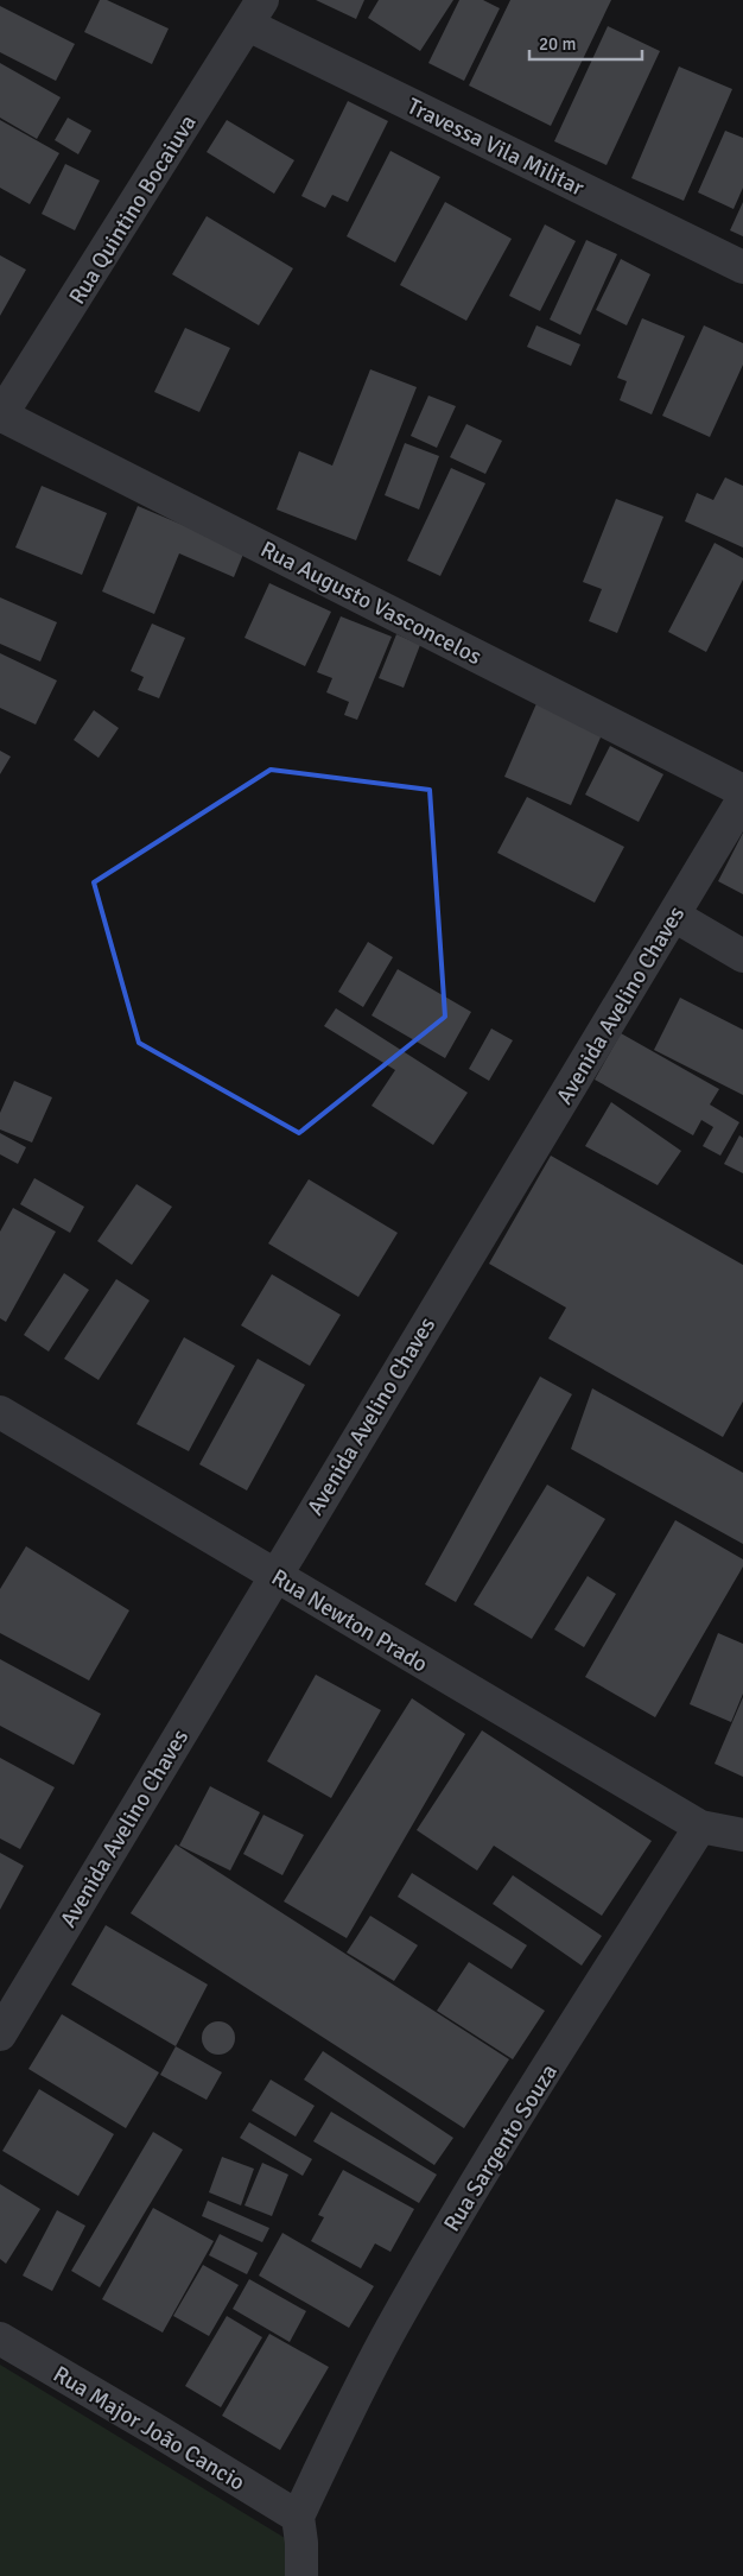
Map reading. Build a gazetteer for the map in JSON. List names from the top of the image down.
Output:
{
  "streets": {
    "street": [
      "Travessa Vila Militar",
      "Rua Quintino Bocaiuva",
      "Rua Augusto Vasconcelos",
      "Avenida Avelino Chaves",
      "Rua Newton Prado",
      "Rua Sargento Souza",
      "Rua Major João Cancio"
    ]
  },
  "crossings": [
    ["Travessa Vila Militar", "Rua Quintino Bocaiuva"],
    ["Rua Quintino Bocaiuva", "Rua Augusto Vasconcelos"],
    ["Avenida Avelino Chaves", "Rua Newton Prado"],
    ["Rua Newton Prado", "Rua Sargento Souza"],
    ["Rua Sargento Souza", "Rua Major João Cancio"]
  ],
  "scale_bar": "20 m"
}
